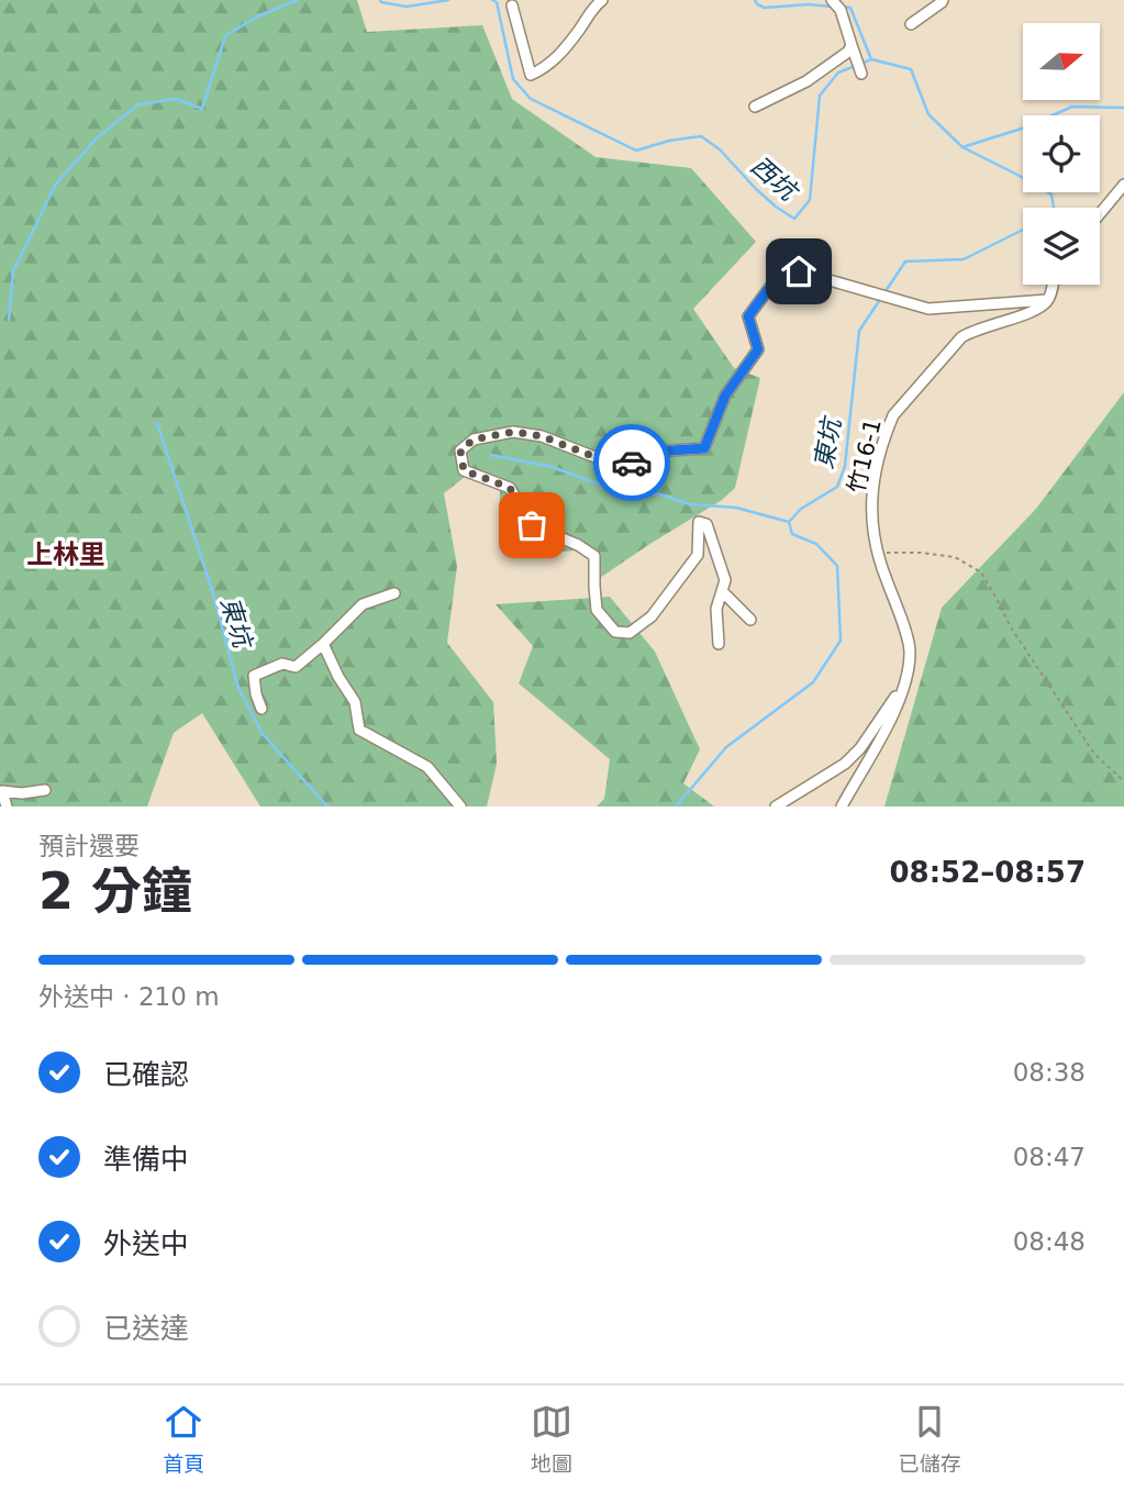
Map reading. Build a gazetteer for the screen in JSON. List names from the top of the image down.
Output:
{
  "streets": {
    "street": ["竹16-1"]
  },
  "districts": ["上林里"],
  "water": ["西坑", "東坑"],
  "north": "right",
  "page": {
    "heading": ["2 分鐘", "預計還要", "08:52–08:57"],
    "bar": "外送中 · 210 m",
    "list": [
      ["已確認", "08:38"],
      ["準備中", "08:47"],
      ["外送中", "08:48"],
      "已送達"
    ],
    "tabs": ["首頁", "地圖", "已儲存"]
  }
}
